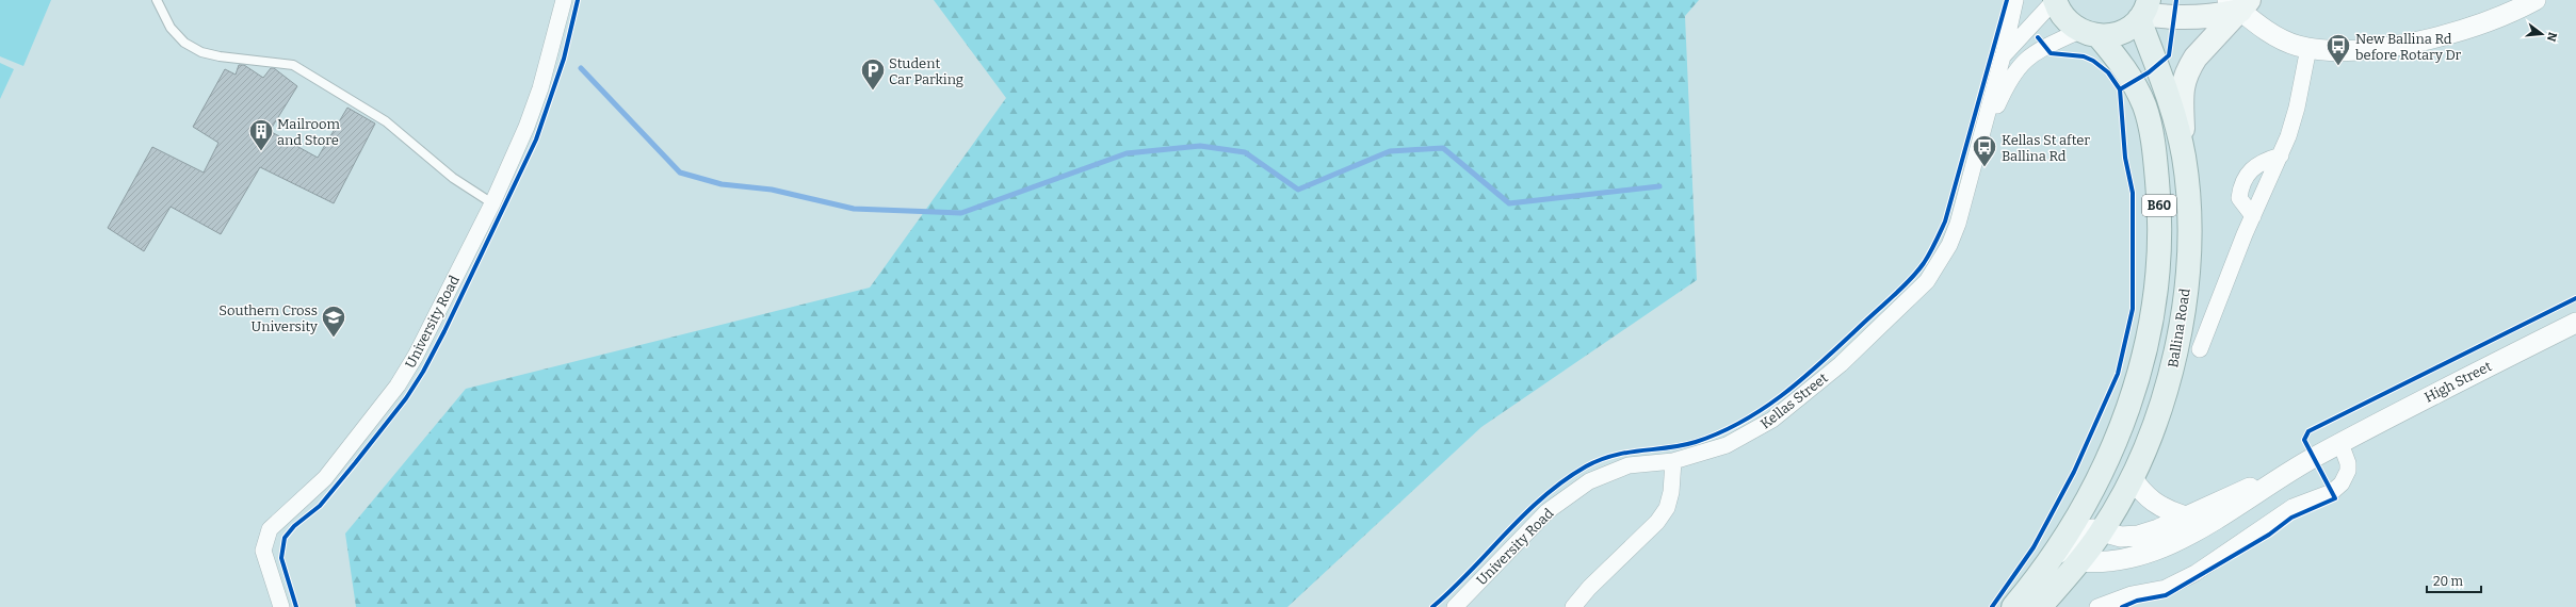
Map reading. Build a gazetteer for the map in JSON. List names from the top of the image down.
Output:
{
  "streets": {
    "main road": ["B60", "Ballina Road"],
    "street": ["University Road", "High Street", "Kellas Street"]
  },
  "crossings": [
    ["B60", "Ballina Road"],
    ["B60", "Kellas Street"],
    ["University Road", "Kellas Street"],
    ["Ballina Road", "Kellas Street"]
  ],
  "places": {
    "bus stop": ["New Ballina Rd before Rotary Dr", "Kellas St after Ballina Rd"],
    "parking": ["Student Car Parking"],
    "building": ["Mailroom and Store"],
    "school or university": ["Southern Cross University"]
  },
  "scale_bar": "20 m",
  "north": "right"
}
